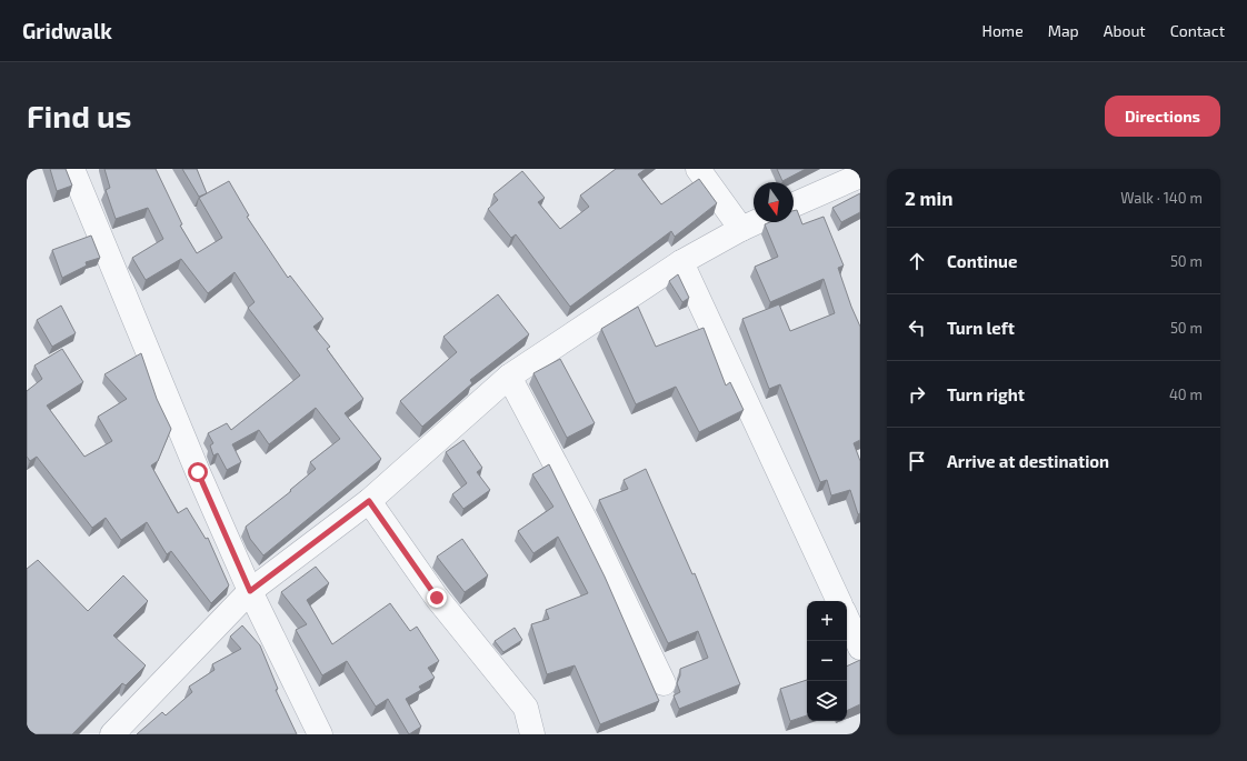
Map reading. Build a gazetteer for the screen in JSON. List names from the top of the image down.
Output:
{
  "north": "bottom",
  "page": {
    "header": "Gridwalk",
    "nav": [
      "Home",
      "Map",
      "About",
      "Contact"
    ],
    "buttons": "Directions",
    "title": "Find us",
    "heading": ["2 min", "Walk · 140 m"],
    "list": [
      ["Continue", "50 m"],
      ["Turn left", "50 m"],
      ["Turn right", "40 m"],
      "Arrive at destination"
    ],
    "map_buttons": ["+", "−"]
  }
}
